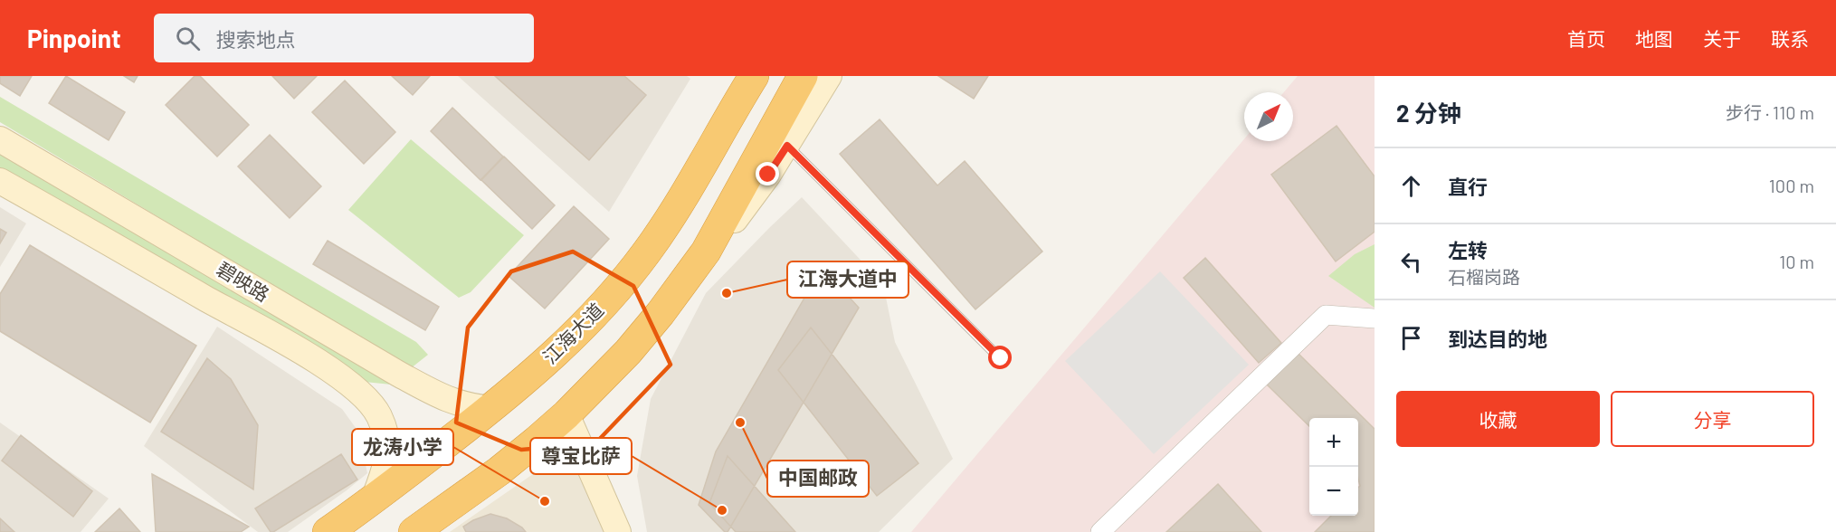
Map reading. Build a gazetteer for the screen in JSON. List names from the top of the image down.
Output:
{
  "streets": {
    "highway": ["江海大道"],
    "main road": ["碧映路"]
  },
  "crossings": [
    ["碧映路", "江海大道"]
  ],
  "places": [
    "江海大道中",
    "中国邮政",
    "龙涛小学",
    "尊宝比萨"
  ],
  "north": "top right",
  "page": {
    "header": "Pinpoint",
    "search": "搜索地点",
    "nav": [
      "首页",
      "地图",
      "关于",
      "联系"
    ],
    "heading": ["2 分钟", "步行 · 110 m"],
    "list": [
      ["直行", "100 m"],
      ["左转", "石榴岗路", "10 m"],
      "到达目的地"
    ],
    "buttons": ["收藏", "分享"],
    "map_buttons": ["+", "−"]
  }
}
